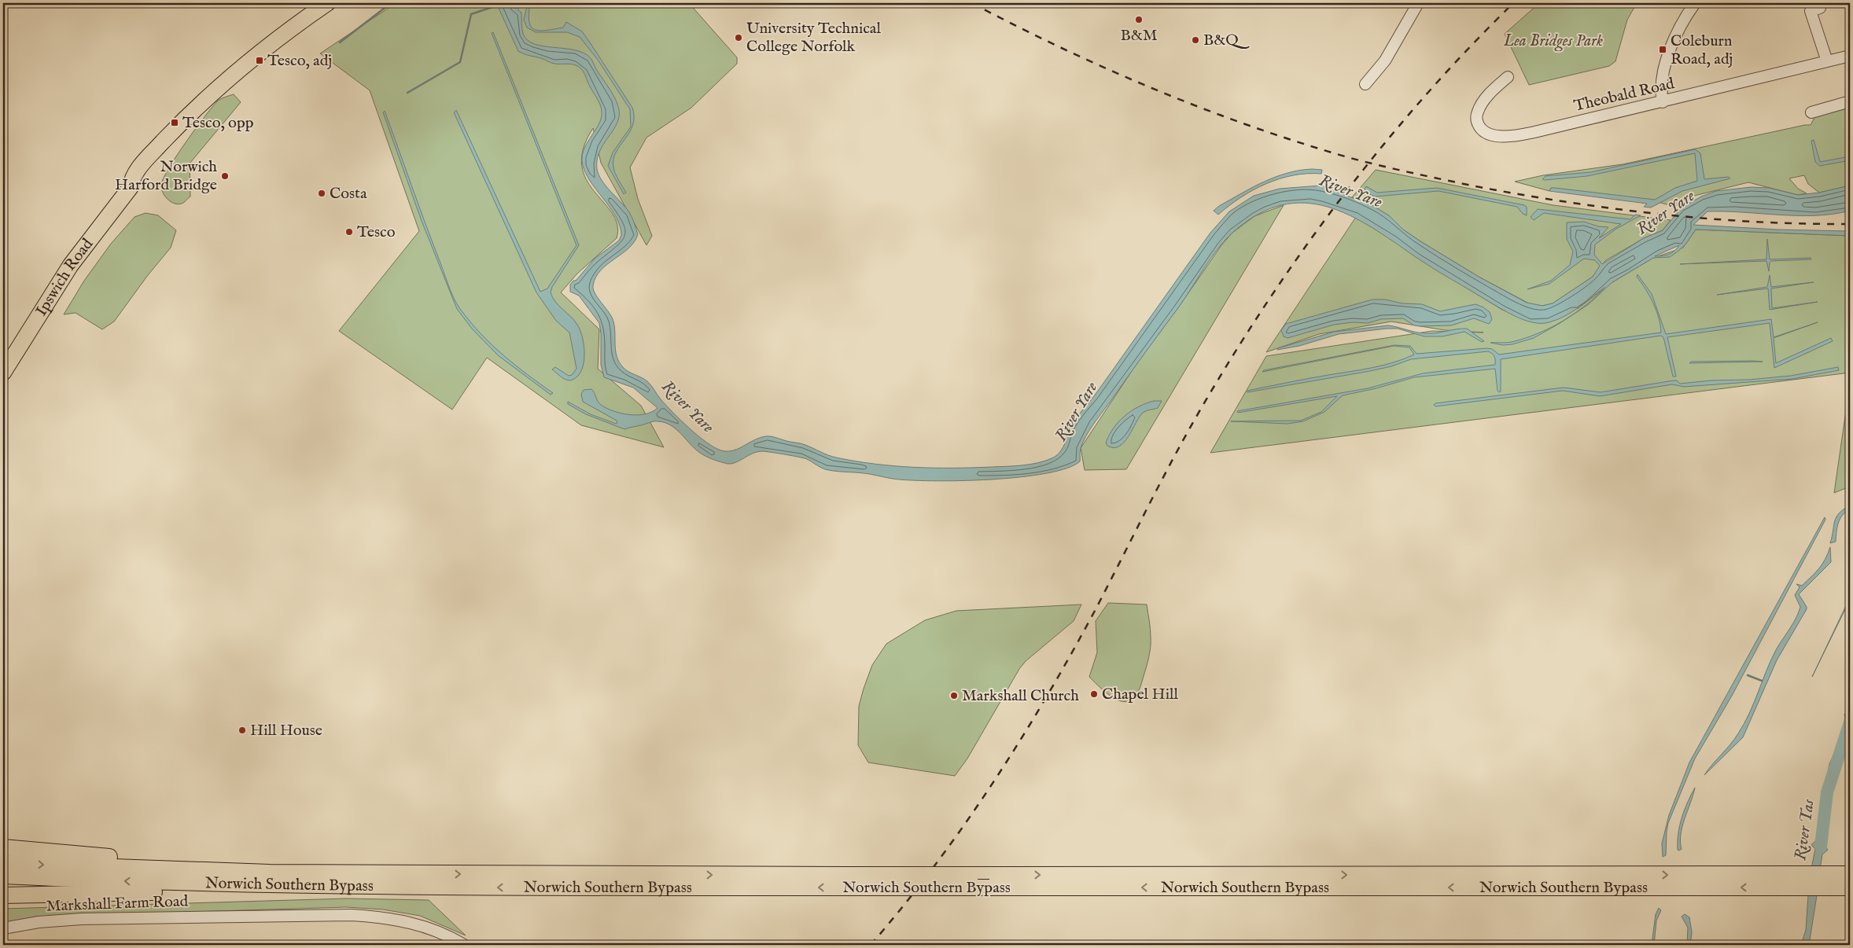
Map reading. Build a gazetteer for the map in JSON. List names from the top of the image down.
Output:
{
  "streets": {
    "highway": ["Ipswich Road", "Norwich Southern Bypass"],
    "street": ["Theobald Road", "Markshall Farm Road"]
  },
  "water": ["River Yare", "River Tas"],
  "parks": ["Lea Bridges Park"],
  "places": {
    "other": [
      "B&M",
      "University Technical College Norfolk",
      "B&Q",
      "Norwich Harford Bridge",
      "Costa",
      "Tesco",
      "Chapel Hill",
      "Markshall Church",
      "Hill House"
    ],
    "transit": ["Coleburn Road, adj", "Tesco, adj", "Tesco, opp"]
  }
}
